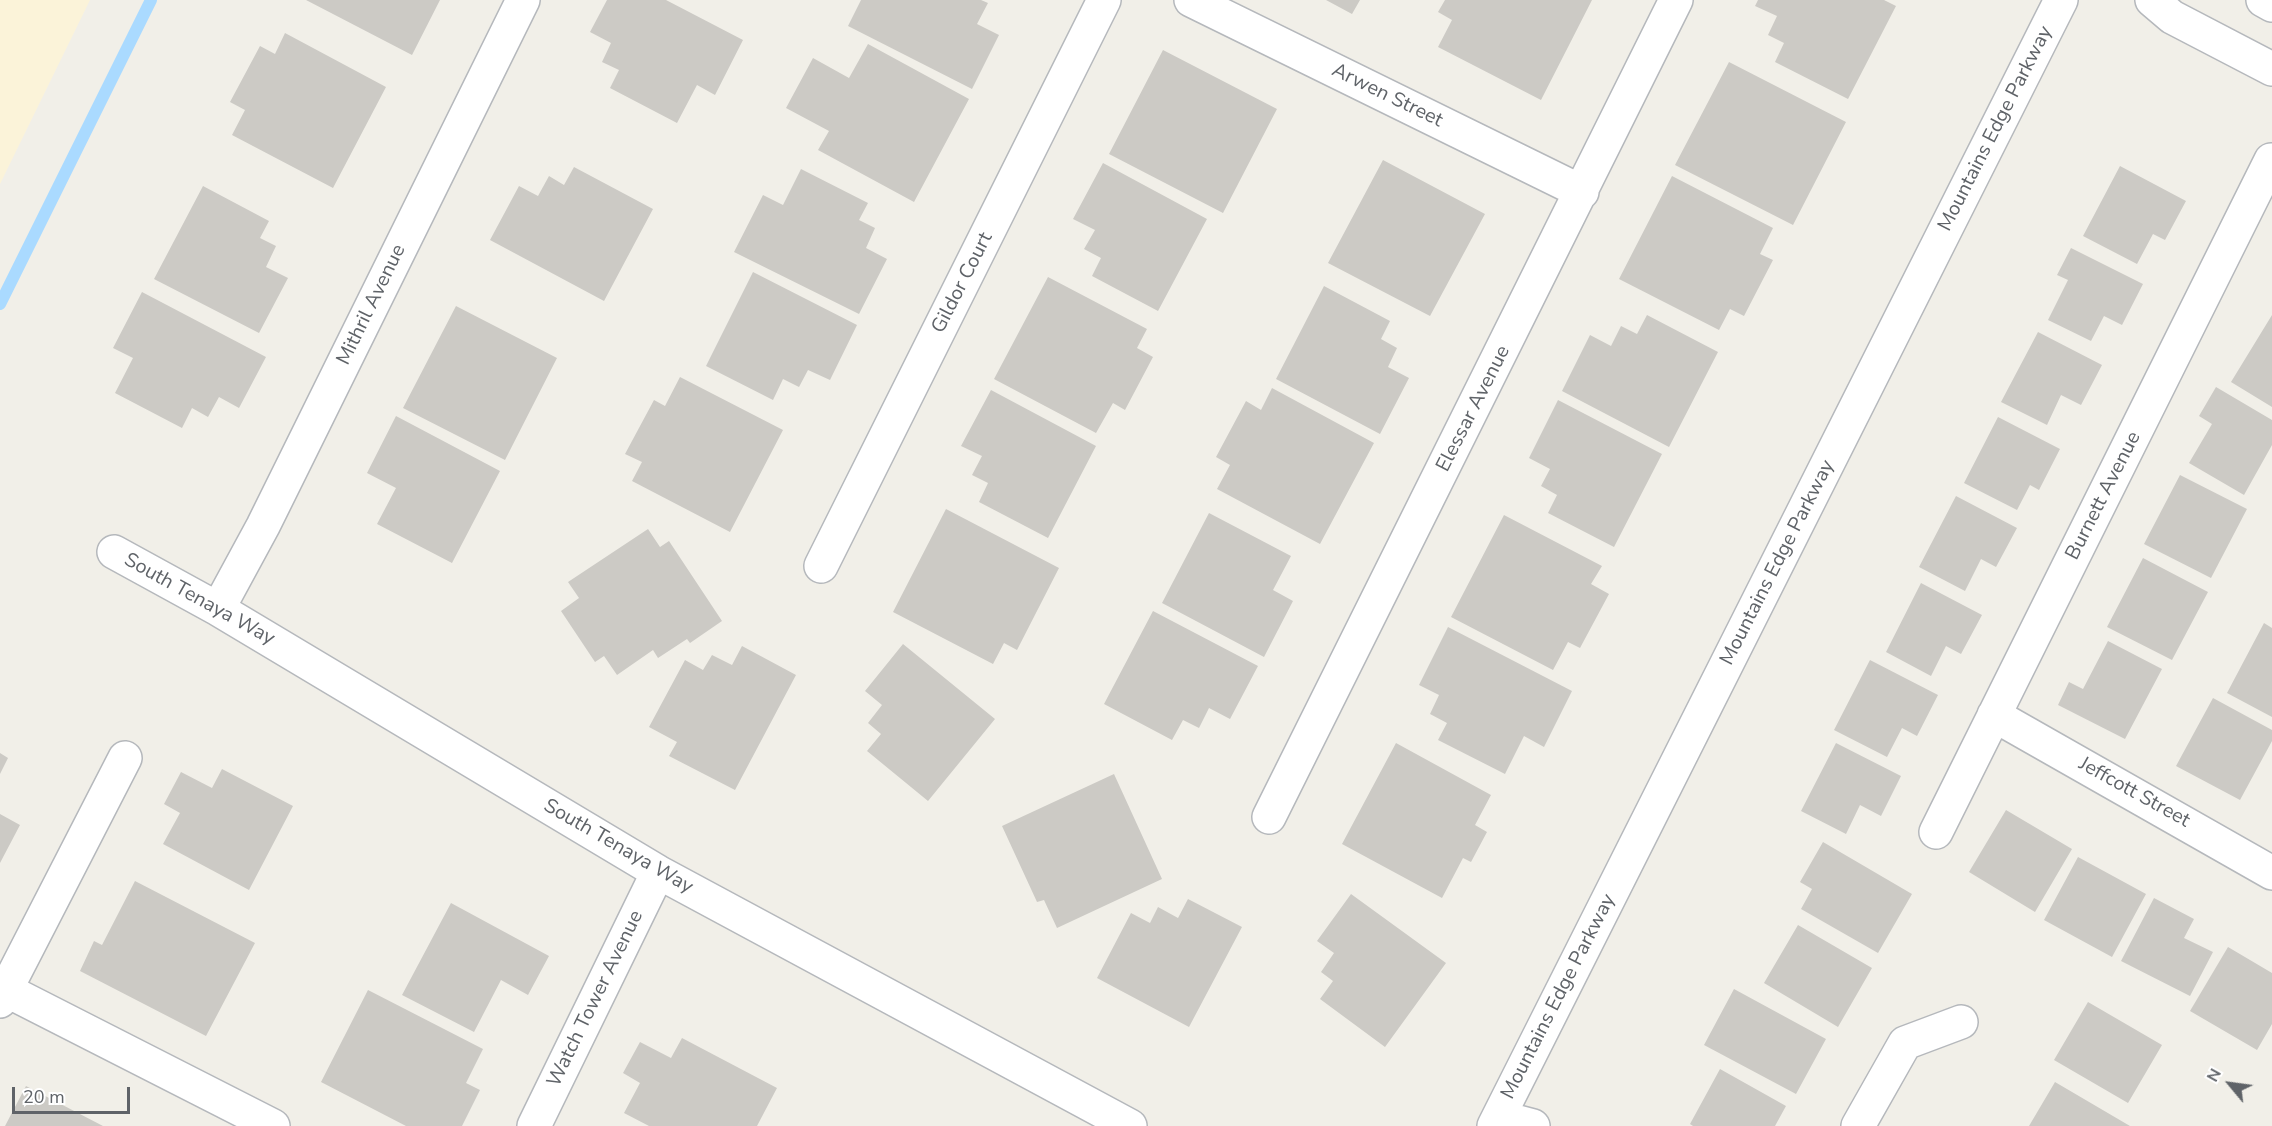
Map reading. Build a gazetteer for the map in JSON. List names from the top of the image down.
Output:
{
  "streets": {
    "street": [
      "Arwen Street",
      "Mountains Edge Parkway",
      "Gildor Court",
      "Mithril Avenue",
      "Elessar Avenue",
      "Burnett Avenue",
      "South Tenaya Way",
      "Jeffcott Street",
      "Watch Tower Avenue"
    ]
  },
  "crossings": [
    ["Arwen Street", "Elessar Avenue"],
    ["Mithril Avenue", "South Tenaya Way"],
    ["Burnett Avenue", "Jeffcott Street"],
    ["South Tenaya Way", "Watch Tower Avenue"]
  ],
  "scale_bar": "20 m",
  "north": "top left"
}
